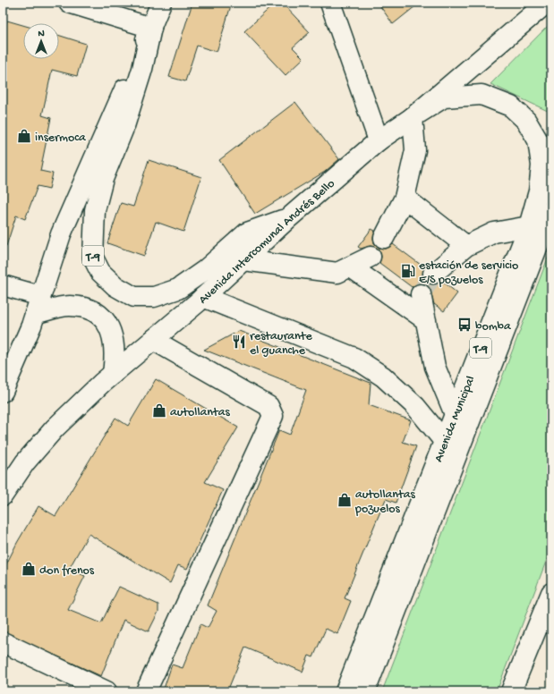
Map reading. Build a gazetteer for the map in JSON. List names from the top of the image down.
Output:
{
  "streets": {
    "main road": ["Avenida Intercomunal Andrés Bello", "T-9", "Avenida Municipal"]
  },
  "crossings": [
    ["Avenida Intercomunal Andrés Bello", "T-9"],
    ["Avenida Intercomunal Andrés Bello", "Avenida Municipal"]
  ],
  "places": {
    "shop": [
      "insermoca",
      "autollantas",
      "autollantas pozuelos",
      "don frenos"
    ],
    "fuel station": ["estación de servicio E/S pozuelos"],
    "bus stop": ["bomba"],
    "restaurant": ["restaurante el guanche"]
  },
  "north": "top"
}
